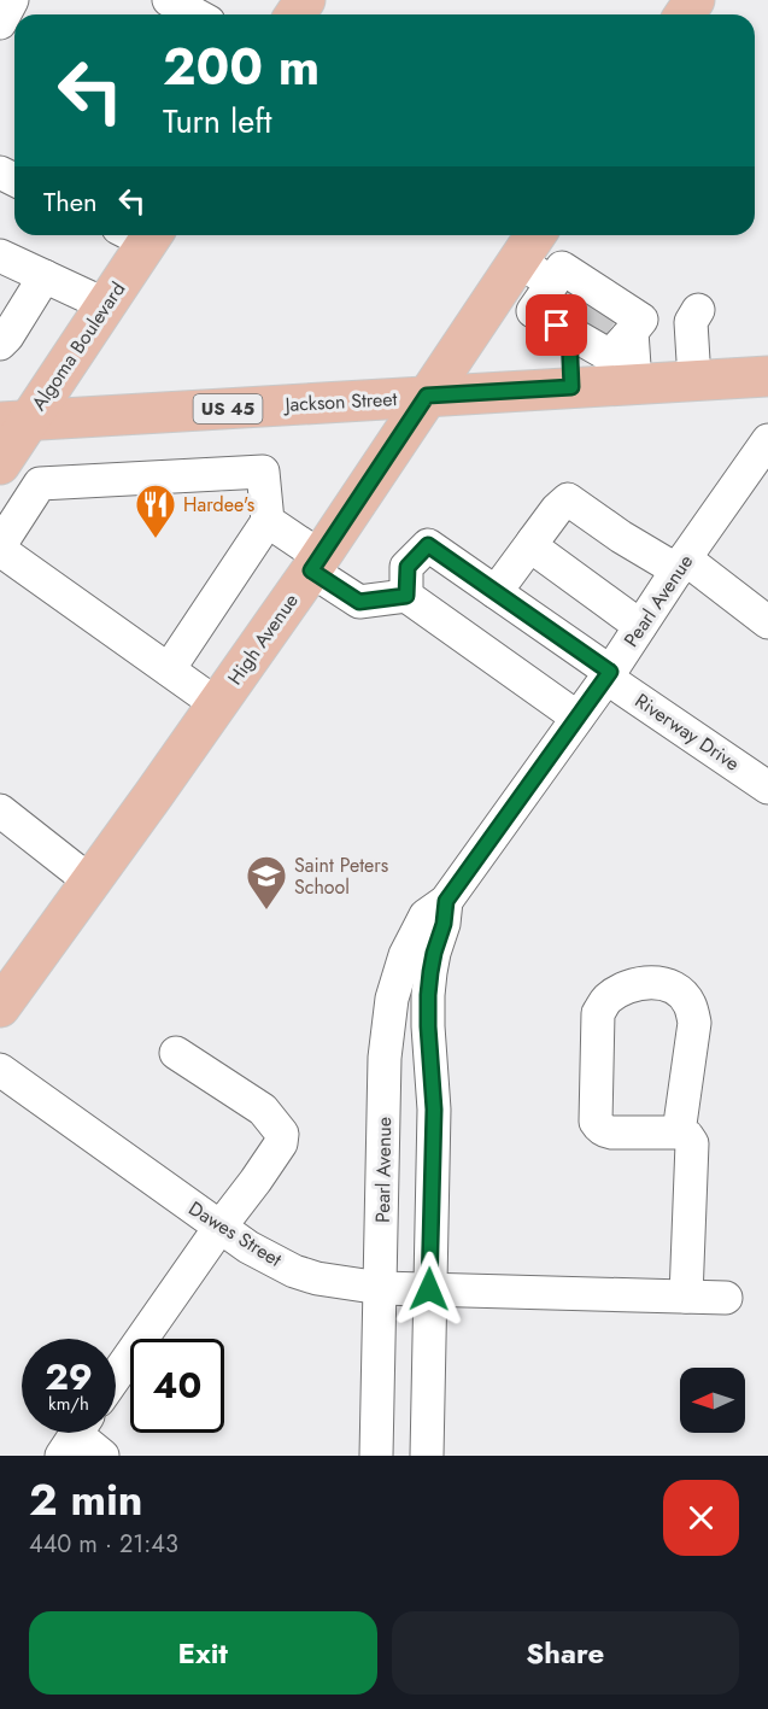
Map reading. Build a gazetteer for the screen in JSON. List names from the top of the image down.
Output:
{
  "streets": {
    "main road": [
      "Algoma Boulevard",
      "Jackson Street",
      "US 45",
      "High Avenue"
    ],
    "street": ["Pearl Avenue", "Riverway Drive", "Dawes Street"]
  },
  "crossings": [
    ["Algoma Boulevard", "Jackson Street"],
    ["Jackson Street", "High Avenue"],
    ["Pearl Avenue", "Riverway Drive"],
    ["Pearl Avenue", "Dawes Street"]
  ],
  "places": {
    "restaurant": ["Hardee's"],
    "school or university": ["Saint Peters School"]
  },
  "north": "left",
  "page": {
    "turn": ["200 m", "Turn left"],
    "then": "Then",
    "speed": "29 km/h",
    "limit": "40",
    "heading": ["2 min", "440 m · 21:43"],
    "buttons": ["Exit", "Share"]
  }
}
